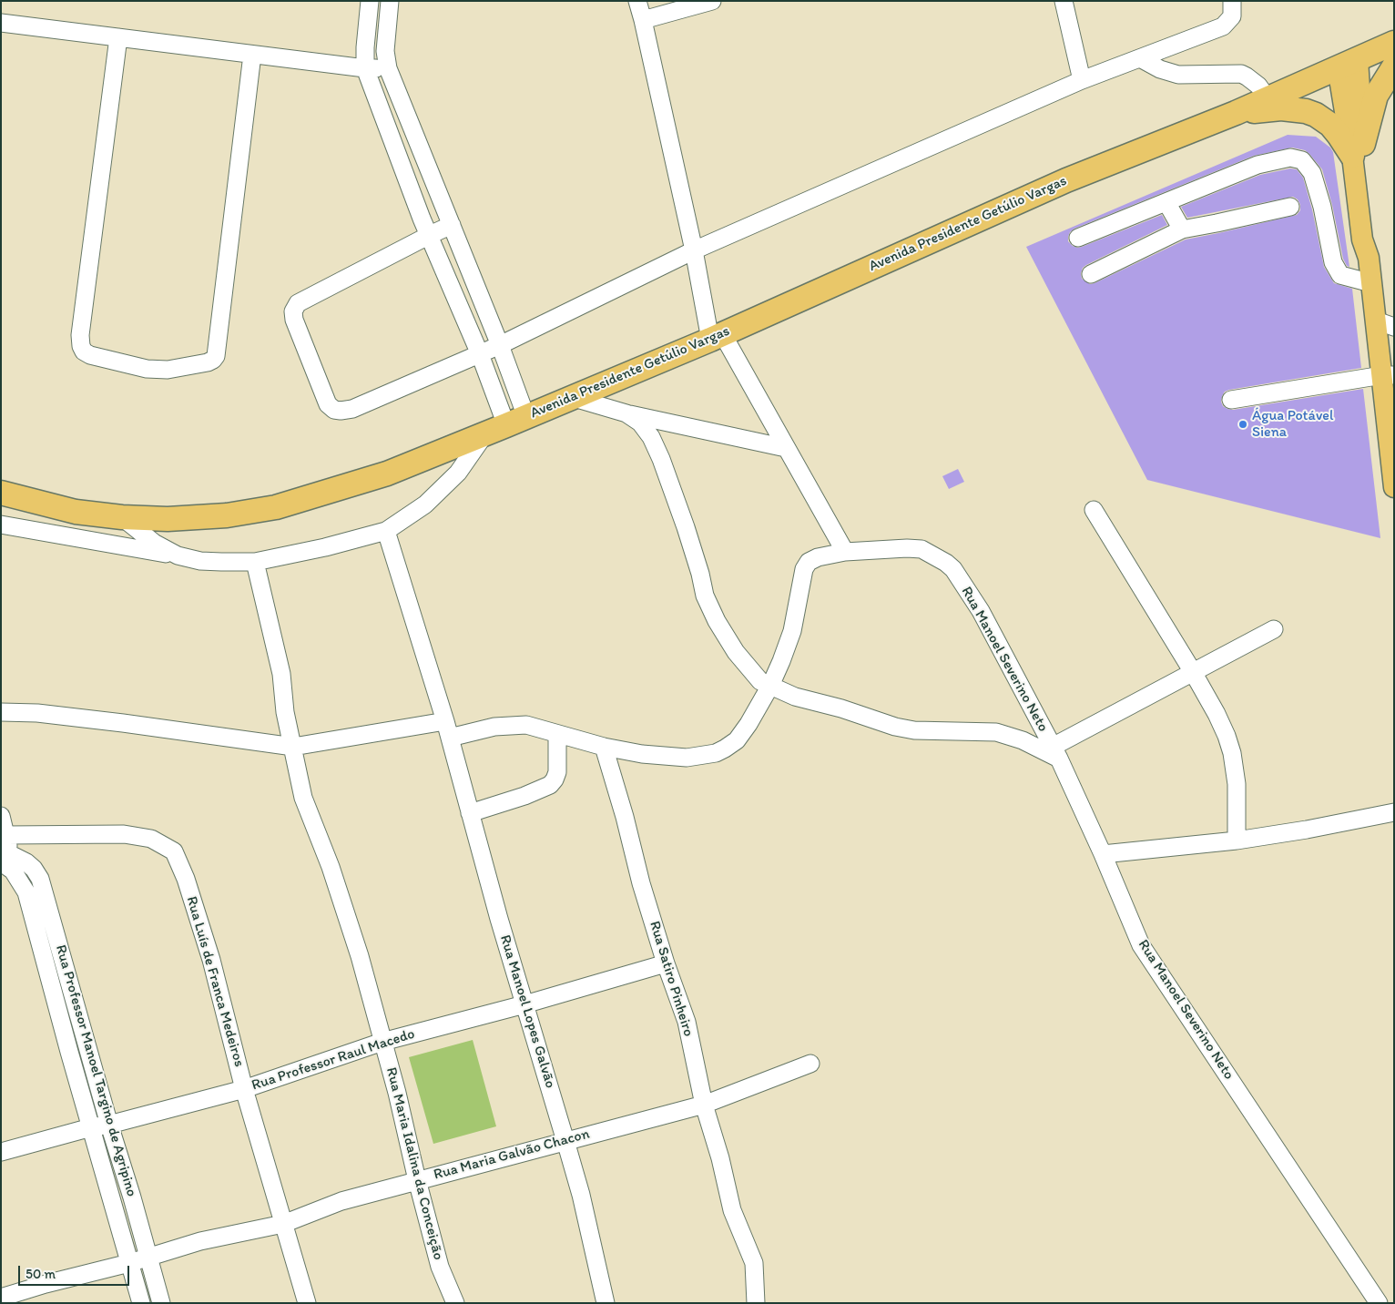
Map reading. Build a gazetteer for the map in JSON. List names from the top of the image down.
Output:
{
  "streets": {
    "highway": ["Avenida Presidente Getúlio Vargas"],
    "street": [
      "Rua Manoel Severino Neto",
      "Rua Satiro Pinheiro",
      "Rua Luís de Franca Medeiros",
      "Rua Manoel Lopes Galvão",
      "Rua Professor Raul Macedo",
      "Rua Professor Manoel Targino de Agripino",
      "Rua Maria Galvão Chacon",
      "Rua Maria Idalina da Conceição"
    ]
  },
  "crossings": [
    ["Rua Manoel Severino Neto", "Rua Satiro Pinheiro"],
    ["Rua Manoel Severino Neto", "Rua Manoel Lopes Galvão"],
    ["Rua Manoel Severino Neto", "Rua Maria Idalina da Conceição"],
    ["Rua Satiro Pinheiro", "Rua Professor Raul Macedo"],
    ["Rua Satiro Pinheiro", "Rua Maria Galvão Chacon"],
    ["Rua Luís de Franca Medeiros", "Rua Professor Raul Macedo"],
    ["Rua Luís de Franca Medeiros", "Rua Maria Galvão Chacon"],
    ["Rua Manoel Lopes Galvão", "Rua Professor Raul Macedo"],
    ["Rua Manoel Lopes Galvão", "Rua Maria Galvão Chacon"],
    ["Rua Professor Raul Macedo", "Rua Professor Manoel Targino de Agripino"],
    ["Rua Professor Raul Macedo", "Rua Maria Idalina da Conceição"],
    ["Rua Professor Manoel Targino de Agripino", "Rua Maria Galvão Chacon"],
    ["Rua Maria Galvão Chacon", "Rua Maria Idalina da Conceição"]
  ],
  "places": ["Água Potável Siena"],
  "scale_bar": "50 m"
}
